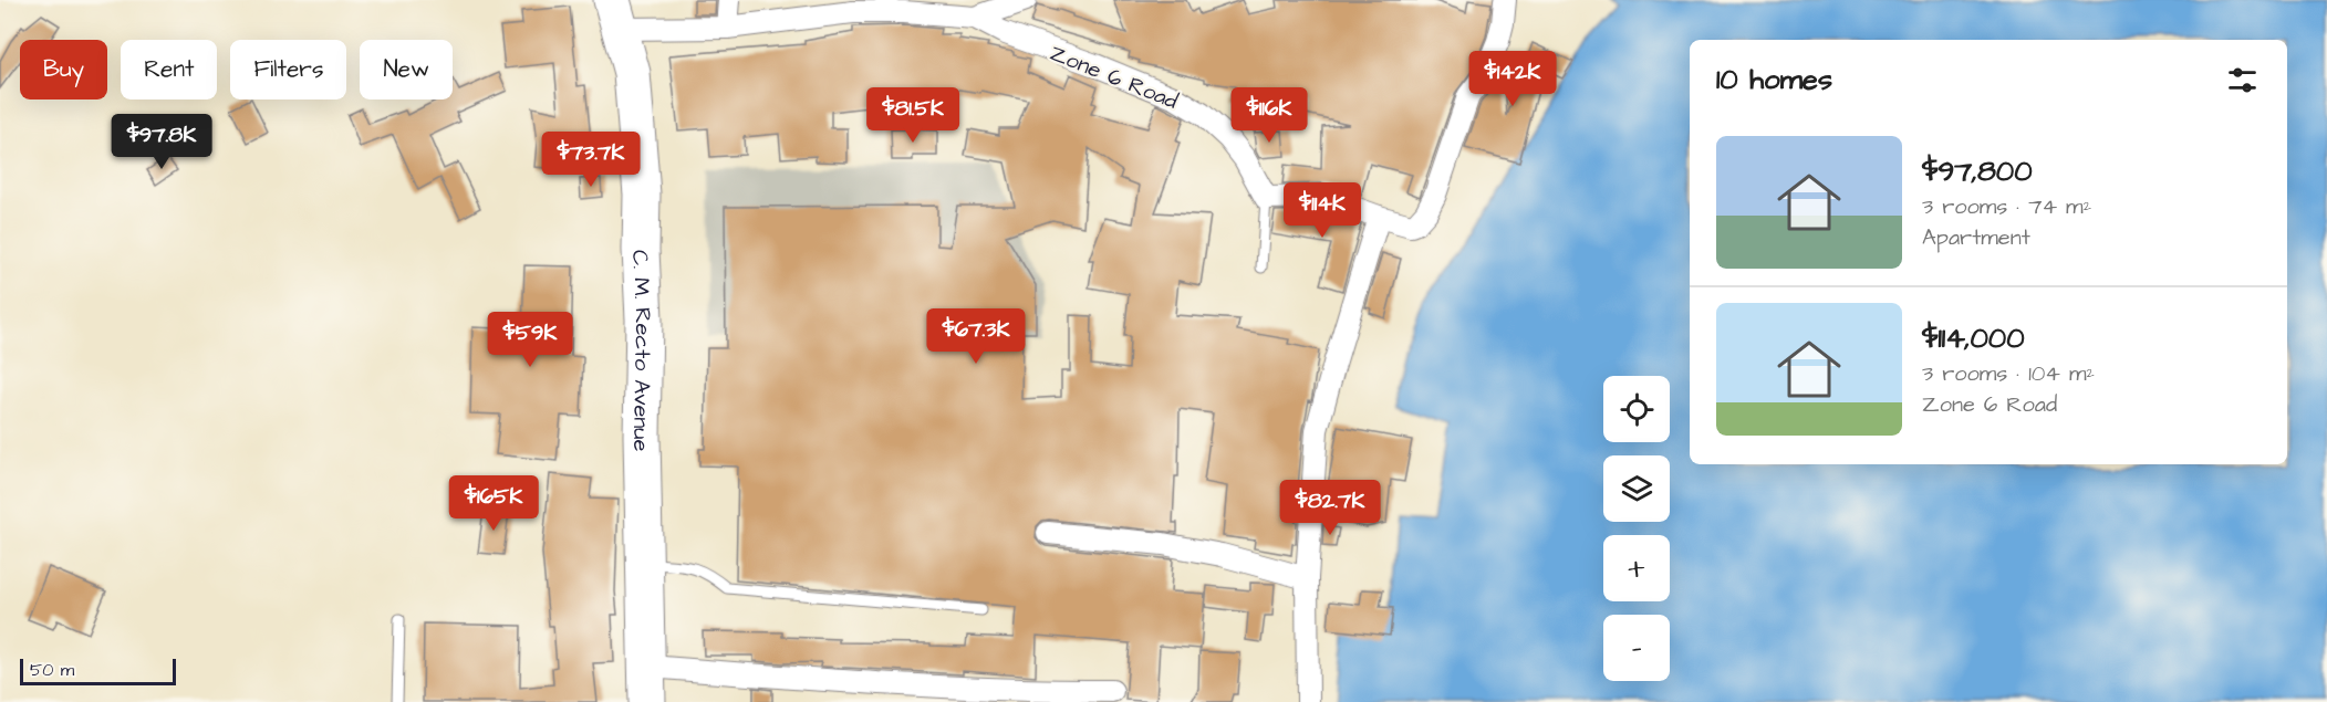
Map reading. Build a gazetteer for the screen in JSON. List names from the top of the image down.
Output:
{
  "streets": {
    "highway": ["C. M. Recto Avenue"],
    "street": ["Zone 6 Road"]
  },
  "crossings": [
    ["Zone 6 Road", "C. M. Recto Avenue"]
  ],
  "scale_bar": "50 m",
  "page": {
    "chip": [
      "Buy",
      "Rent",
      "Filters",
      "New"
    ],
    "heading": "10 homes",
    "price": [
      "$142K",
      "$81.5K",
      "$116K",
      "$97.8K",
      "$73.7K",
      "$114K",
      "$67.3K",
      "$59K",
      "$165K",
      "$82.7K"
    ],
    "list": [
      {
        "name": "$97,800",
        "note": "3 rooms · 74 m² · Apartment"
      },
      {
        "name": "$114,000",
        "note": "3 rooms · 104 m² · Zone 6 Road"
      }
    ],
    "map_buttons": ["+", "−"],
    "scale": "50 m"
  }
}
